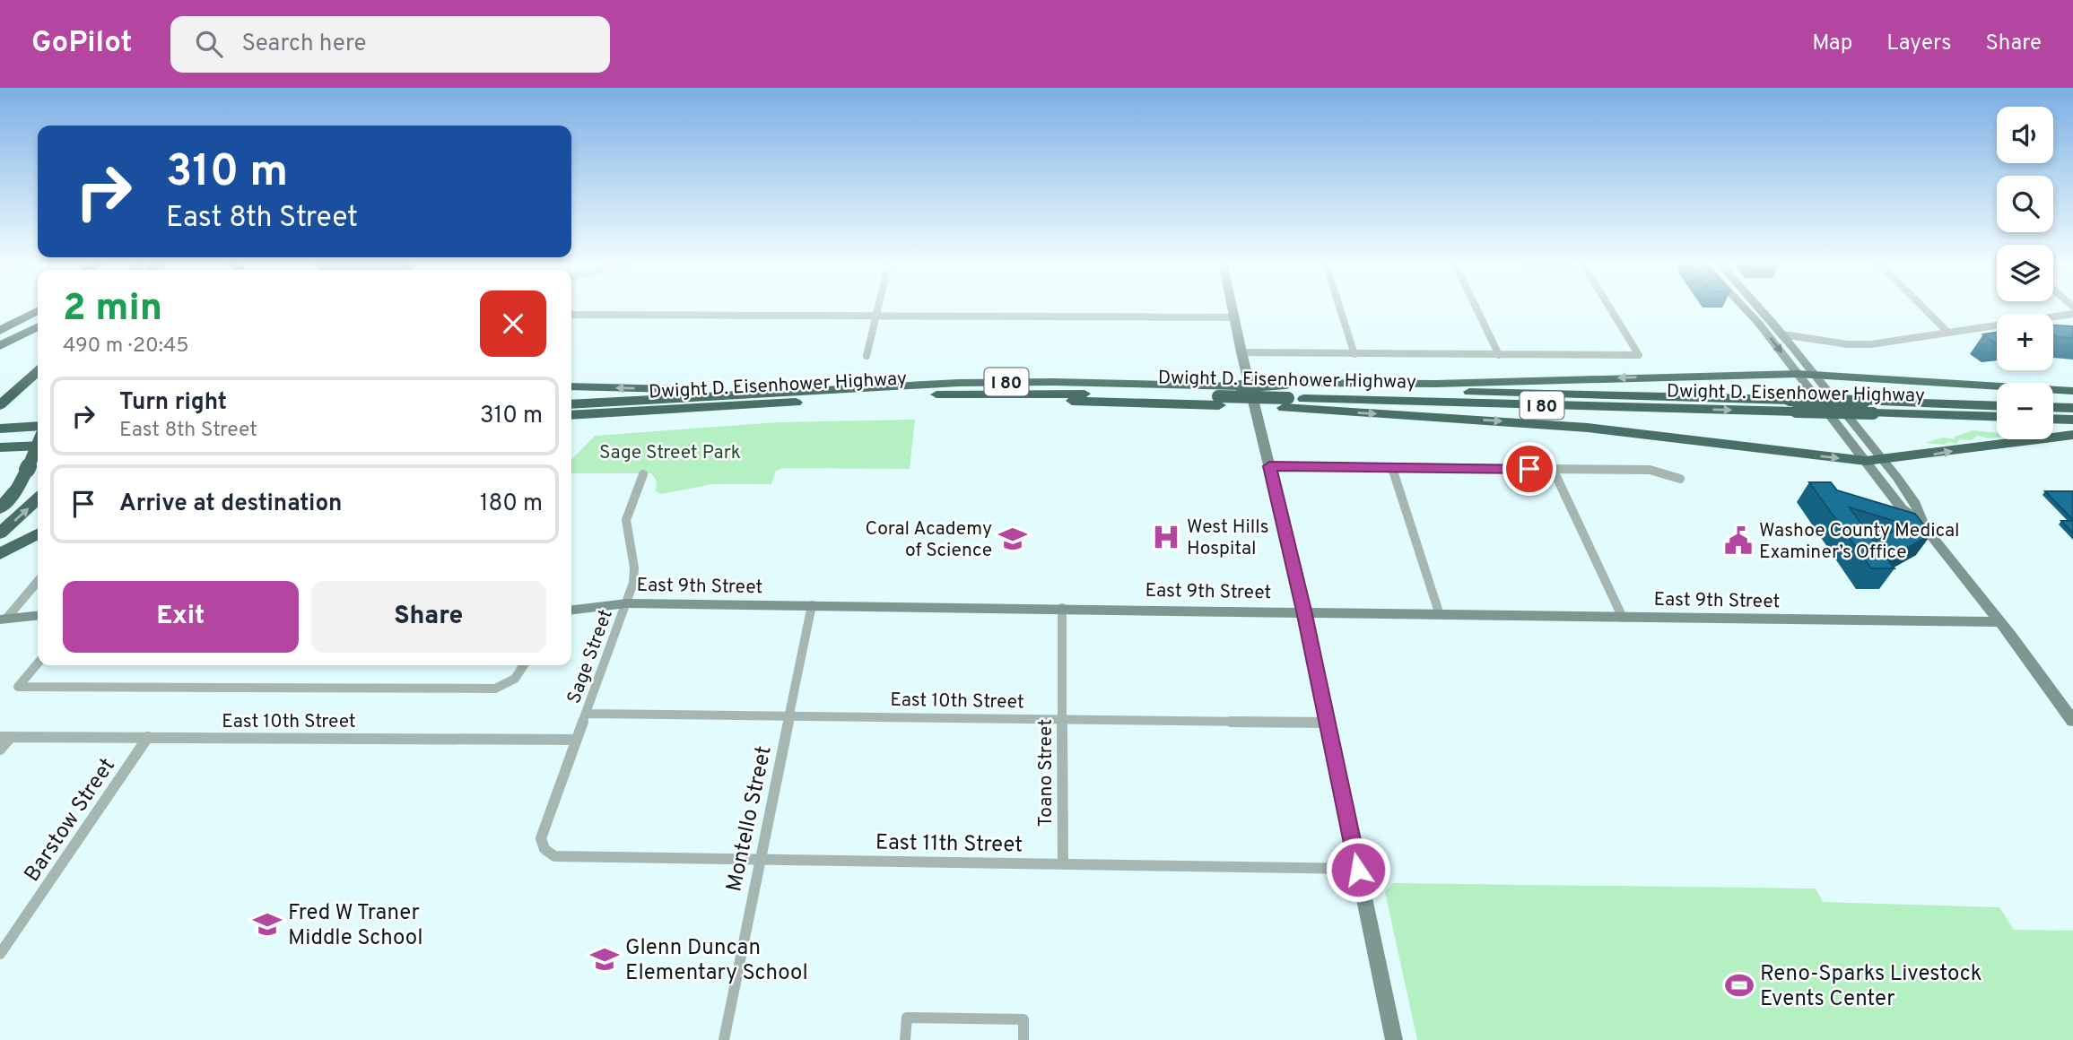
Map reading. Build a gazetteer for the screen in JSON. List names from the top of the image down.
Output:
{
  "streets": {
    "highway": ["Dwight D. Eisenhower Highway", "I 80"],
    "street": [
      "East 9th Street",
      "Sage Street",
      "East 10th Street",
      "Toano Street",
      "Montello Street",
      "Barstow Street",
      "East 11th Street"
    ]
  },
  "crossings": [
    ["East 9th Street", "Sage Street"],
    ["East 9th Street", "Toano Street"],
    ["East 9th Street", "Montello Street"],
    ["Sage Street", "East 10th Street"],
    ["Sage Street", "East 11th Street"],
    ["East 10th Street", "Toano Street"],
    ["East 10th Street", "Montello Street"],
    ["East 10th Street", "Barstow Street"],
    ["Toano Street", "East 11th Street"],
    ["Montello Street", "East 11th Street"]
  ],
  "parks": ["Sage Street Park"],
  "places": {
    "hospital": ["West Hills Hospital"],
    "school or university": ["Coral Academy of Science", "Fred W Traner Middle School", "Glenn Duncan Elementary School"],
    "public building": ["Washoe County Medical Examiner’s Office"],
    "sports": ["Reno-Sparks Livestock Events Center"]
  },
  "page": {
    "header": "GoPilot",
    "search": "Search here",
    "nav": ["Map", "Layers", "Share"],
    "map_buttons": ["+", "−"],
    "turn": ["310 m", "East 8th Street"],
    "heading": ["2 min", "490 m · 20:45"],
    "list": [
      {
        "name": "Turn right",
        "note": "East 8th Street",
        "value": "310 m"
      },
      {
        "name": "Arrive at destination",
        "value": "180 m"
      }
    ],
    "buttons": ["Exit", "Share"]
  }
}
